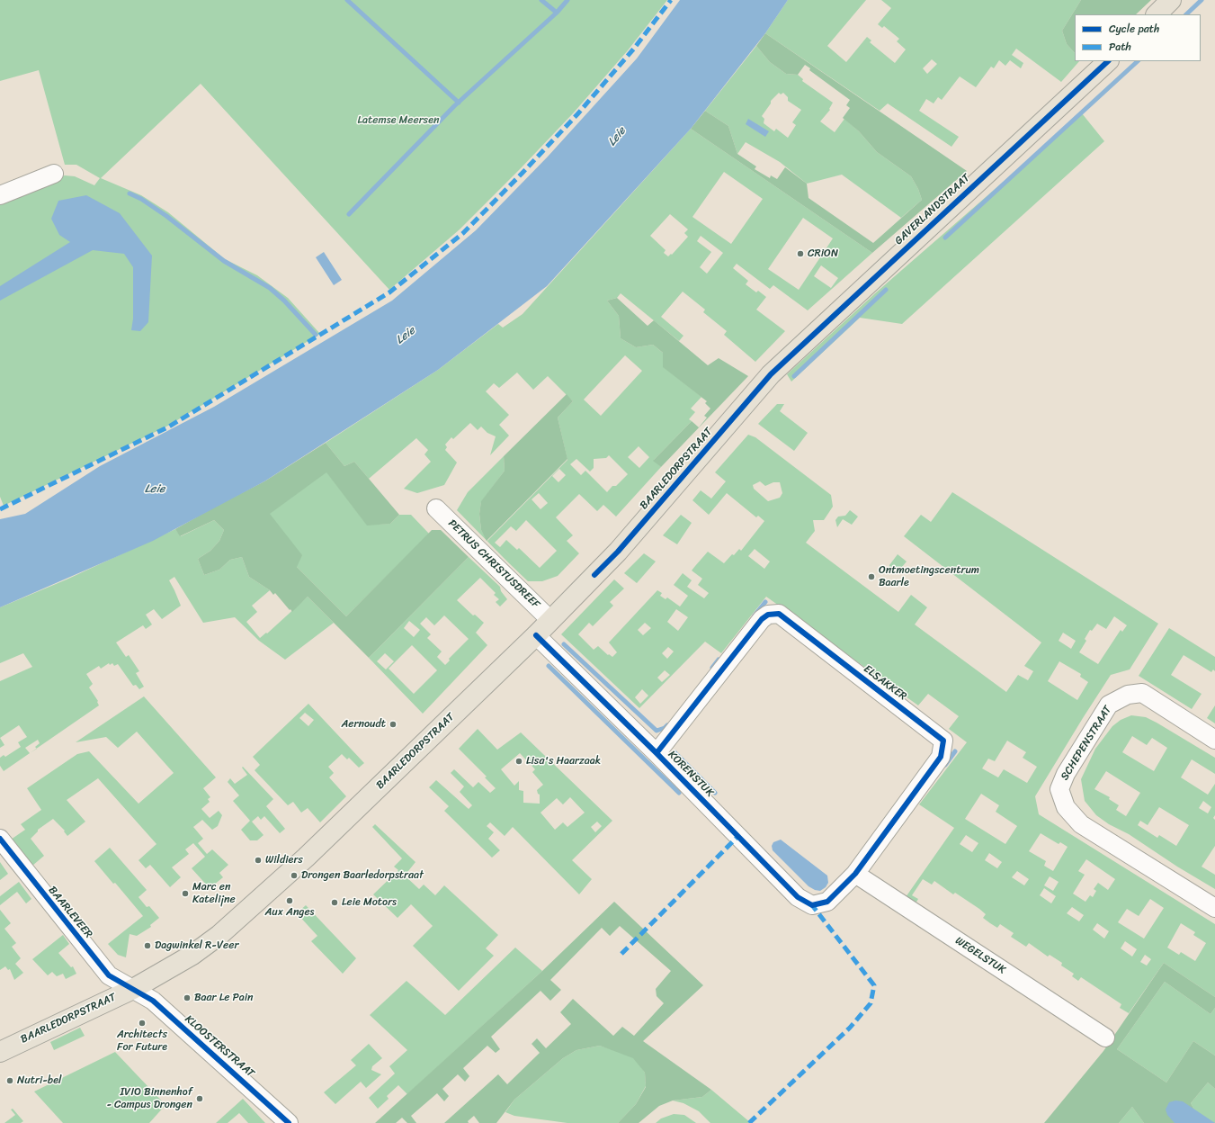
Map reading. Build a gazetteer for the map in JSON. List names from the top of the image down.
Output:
{
  "streets": {
    "main road": ["GAVERLANDSTRAAT", "BAARLEDORPSTRAAT"],
    "street": [
      "PETRUS CHRISTUSDREEF",
      "ELSAKKER",
      "SCHEPENSTRAAT",
      "KORENSTUK",
      "BAARLEVEER",
      "WEGELSTUK",
      "KLOOSTERSTRAAT"
    ]
  },
  "crossings": [
    ["GAVERLANDSTRAAT", "BAARLEDORPSTRAAT"],
    ["BAARLEDORPSTRAAT", "PETRUS CHRISTUSDREEF"],
    ["BAARLEDORPSTRAAT", "KORENSTUK"],
    ["BAARLEDORPSTRAAT", "BAARLEVEER"],
    ["BAARLEDORPSTRAAT", "KLOOSTERSTRAAT"],
    ["ELSAKKER", "KORENSTUK"],
    ["ELSAKKER", "WEGELSTUK"],
    ["BAARLEVEER", "KLOOSTERSTRAAT"]
  ],
  "water": ["Leie"],
  "parks": ["Latemse Meersen"],
  "places": [
    "CRiON",
    "Ontmoetingscentrum Baarle",
    "Aernoudt",
    "Lisa's Haarzaak",
    "Wildiers",
    "Drongen Baarledorpstraat",
    "Marc en Katelijne",
    "Aux Anges",
    "Leie Motors",
    "Dagwinkel R-Veer",
    "Baar Le Pain",
    "Architects For Future",
    "Nutri-bel",
    "IVIO Binnenhof - Campus Drongen"
  ],
  "legend": ["Cycle path", "Path"]
}
